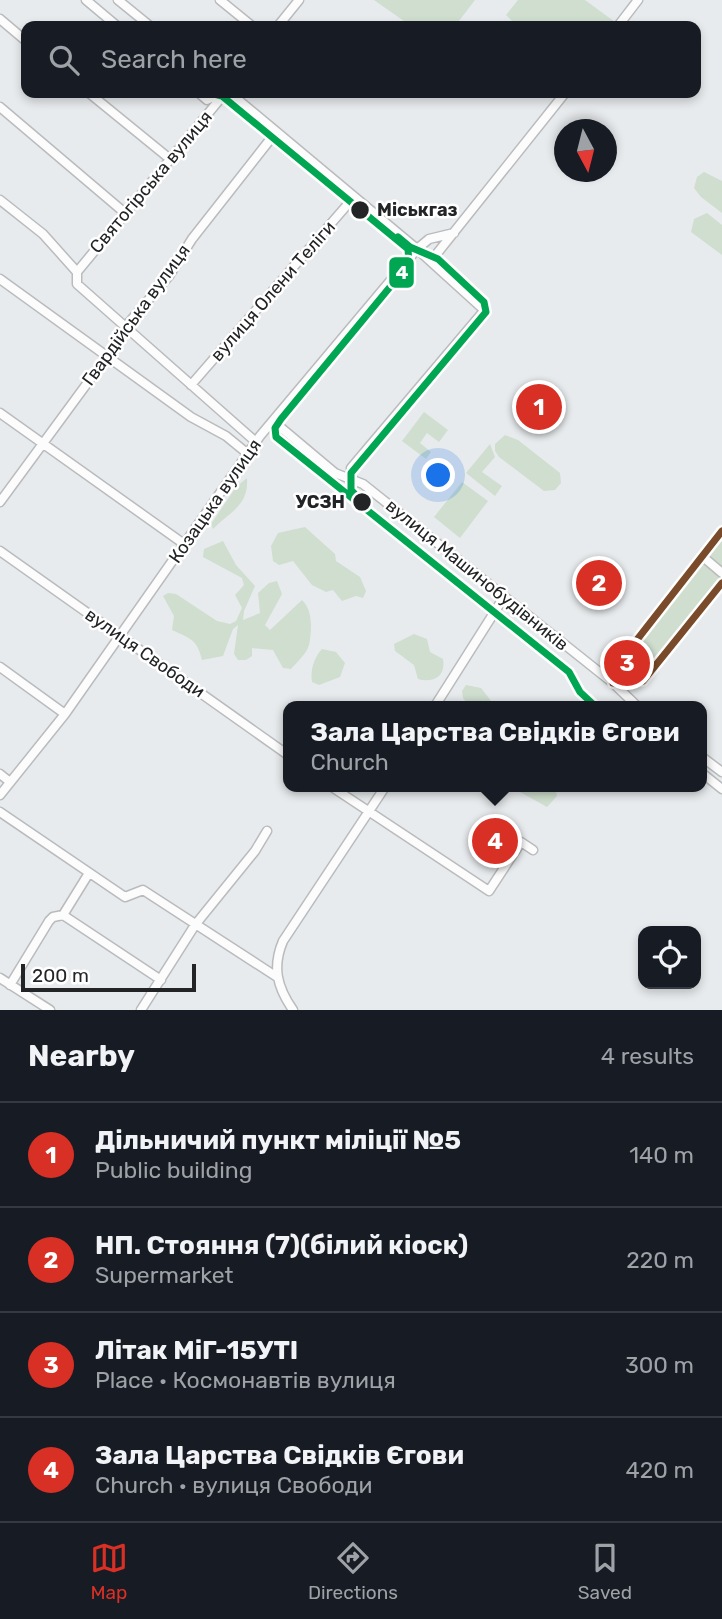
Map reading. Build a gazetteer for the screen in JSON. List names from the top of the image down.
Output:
{
  "streets": {
    "street": [
      "Святогірська вулиця",
      "вулиця Олени Теліги",
      "Гвардійська вулиця",
      "Козацька вулиця",
      "вулиця Машинобудівників",
      "вулиця Свободи"
    ]
  },
  "crossings": [
    ["Козацька вулиця", "вулиця Машинобудівників"],
    ["Козацька вулиця", "вулиця Свободи"]
  ],
  "places": ["Міськгаз", "УСЗН"],
  "lines": ["tram line 4"],
  "scale_bar": "200 m",
  "north": "bottom",
  "page": {
    "search": "Search here",
    "pins": [
      "1",
      "2",
      "3",
      "4"
    ],
    "popup": ["Зала Царства Свідків Єгови", "Church"],
    "scale": "200 m",
    "heading": ["Nearby", "4 results"],
    "list": [
      {
        "mark": "1",
        "name": "Дільничий пункт міліції №5",
        "note": "Public building",
        "value": "140 m"
      },
      {
        "mark": "2",
        "name": "НП. Стояння (7)(білий кіоск)",
        "note": "Supermarket",
        "value": "220 m"
      },
      {
        "mark": "3",
        "name": "Літак МіГ-15УТІ",
        "note": "Place · Космонавтів вулиця",
        "value": "300 m"
      },
      {
        "mark": "4",
        "name": "Зала Царства Свідків Єгови",
        "note": "Church · вулиця Свободи",
        "value": "420 m"
      }
    ],
    "nav": ["Map", "Directions", "Saved"]
  }
}
